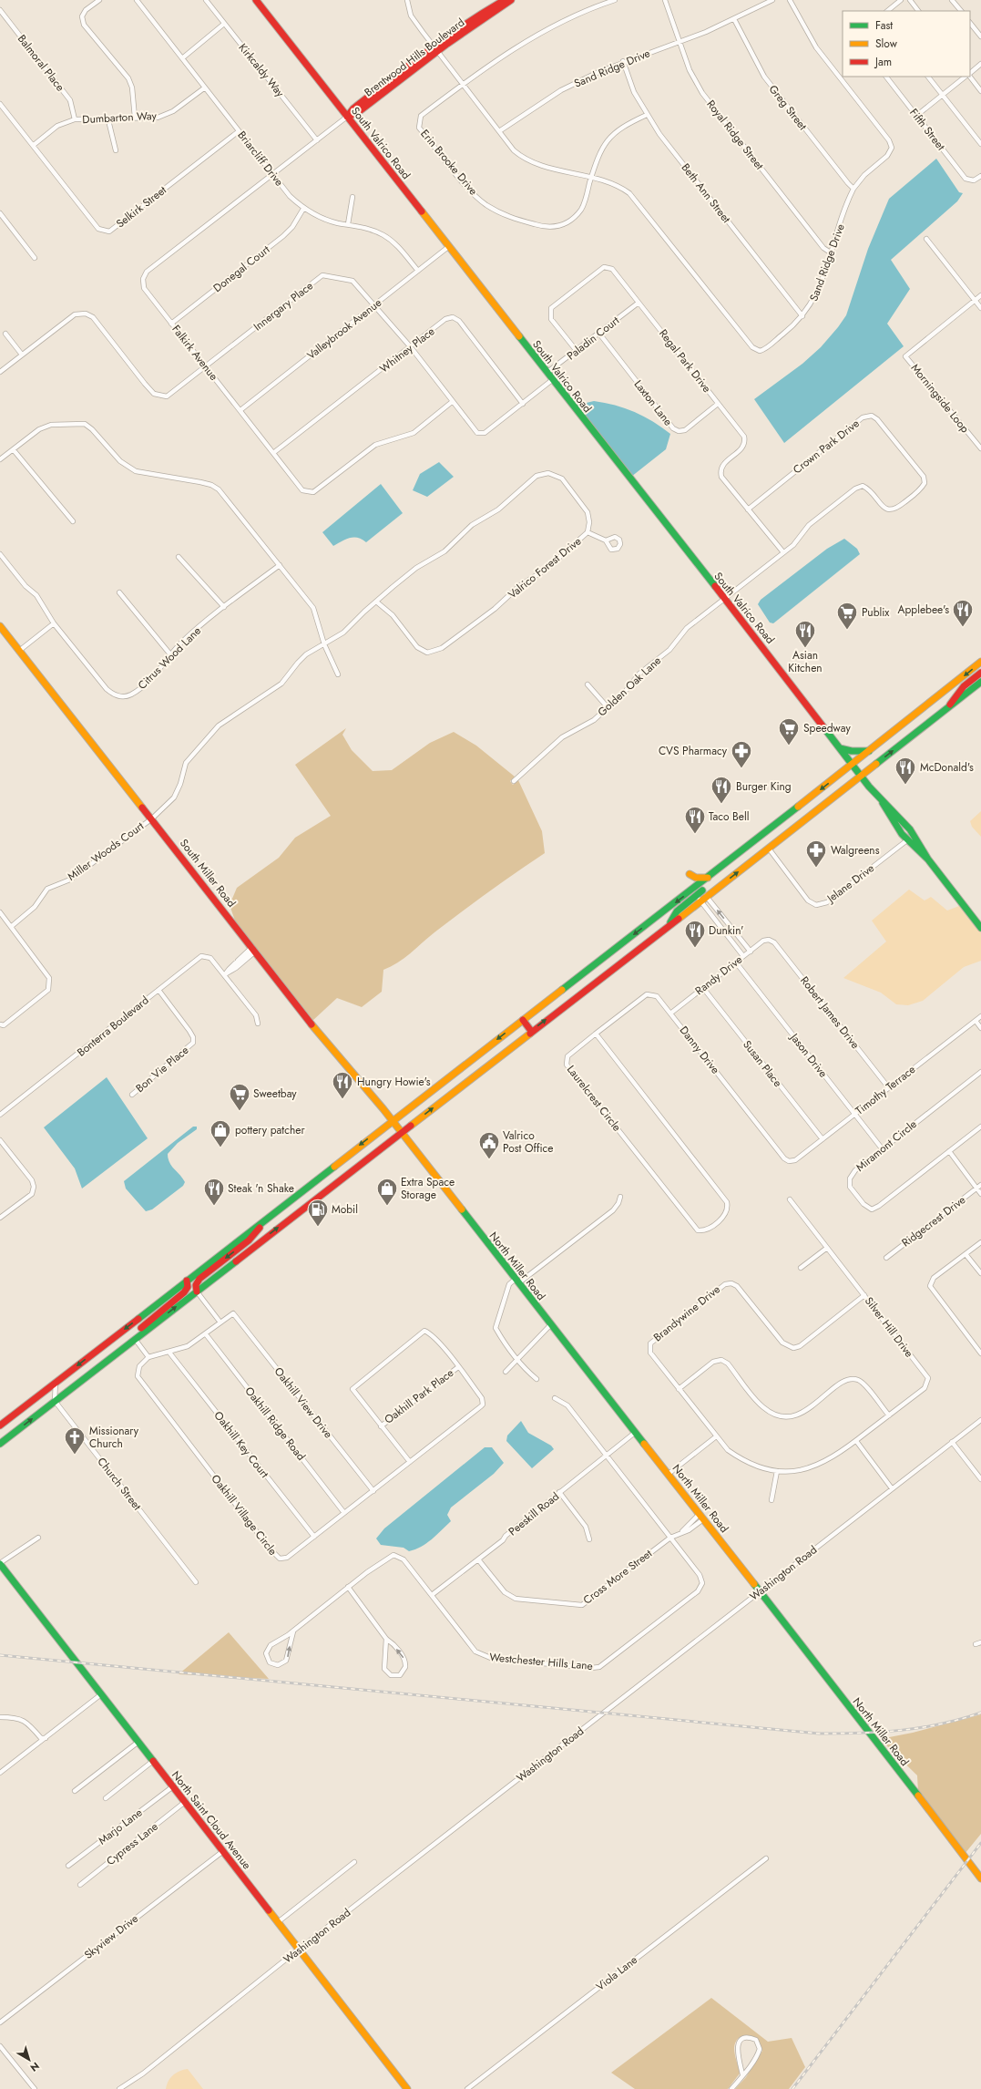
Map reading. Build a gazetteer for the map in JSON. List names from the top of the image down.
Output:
{
  "streets": {
    "main road": [
      "Brentwood Hills Boulevard",
      "South Valrico Road",
      "South Miller Road",
      "North Miller Road",
      "North Saint Cloud Avenue"
    ],
    "street": [
      "Balmoral Place",
      "Sand Ridge Drive",
      "Kirkcaldy Way",
      "Greg Street",
      "Dumbarton Way",
      "Fifth Street",
      "Royal Ridge Street",
      "Briarcliff Drive",
      "Erin Brooke Drive",
      "Beth Ann Street",
      "Selkirk Street",
      "Donegal Court",
      "Innergary Place",
      "Valleybrook Avenue",
      "Paladin Court",
      "Whitney Place",
      "Falkirk Avenue",
      "Regal Park Drive",
      "Morningside Loop",
      "Laxton Lane",
      "Crown Park Drive",
      "Valrico Forest Drive",
      "Citrus Wood Lane",
      "Golden Oak Lane",
      "Miller Woods Court",
      "Jelane Drive",
      "Randy Drive",
      "Robert James Drive",
      "Bonterra Boulevard",
      "Danny Drive",
      "Jason Drive",
      "Susan Place",
      "Bon Vie Place",
      "Timothy Terrace",
      "Laurelcrest Circle",
      "Miramont Circle",
      "Ridgecrest Drive",
      "Brandywine Drive",
      "Silver Hill Drive",
      "Oakhill Park Place",
      "Oakhill View Drive",
      "Oakhill Ridge Road",
      "Oakhill Key Court",
      "Church Street",
      "Peeskill Road",
      "Oakhill Village Circle",
      "Washington Road",
      "Cross More Street",
      "Westchester Hills Lane",
      "Marjo Lane",
      "Cypress Lane",
      "Skyview Drive",
      "Viola Lane"
    ]
  },
  "crossings": [
    ["Brentwood Hills Boulevard", "Sand Ridge Drive"],
    ["Brentwood Hills Boulevard", "South Valrico Road"],
    ["Brentwood Hills Boulevard", "Falkirk Avenue"],
    ["Balmoral Place", "Dumbarton Way"],
    ["Sand Ridge Drive", "Greg Street"],
    ["Sand Ridge Drive", "Royal Ridge Street"],
    ["Sand Ridge Drive", "Erin Brooke Drive"],
    ["Sand Ridge Drive", "Beth Ann Street"],
    ["Kirkcaldy Way", "Falkirk Avenue"],
    ["Dumbarton Way", "Briarcliff Drive"],
    ["Dumbarton Way", "Selkirk Street"],
    ["South Valrico Road", "Innergary Place"],
    ["South Valrico Road", "Valleybrook Avenue"],
    ["South Valrico Road", "Paladin Court"],
    ["South Valrico Road", "Falkirk Avenue"],
    ["South Valrico Road", "Crown Park Drive"],
    ["South Valrico Road", "Golden Oak Lane"],
    ["Briarcliff Drive", "Selkirk Street"],
    ["Briarcliff Drive", "Donegal Court"],
    ["Briarcliff Drive", "Valleybrook Avenue"],
    ["Briarcliff Drive", "Falkirk Avenue"],
    ["Erin Brooke Drive", "Beth Ann Street"],
    ["Donegal Court", "Falkirk Avenue"],
    ["Innergary Place", "Valleybrook Avenue"],
    ["Innergary Place", "Whitney Place"],
    ["Innergary Place", "Falkirk Avenue"],
    ["Valleybrook Avenue", "Falkirk Avenue"],
    ["Paladin Court", "Regal Park Drive"],
    ["Paladin Court", "Laxton Lane"],
    ["Whitney Place", "Falkirk Avenue"],
    ["Regal Park Drive", "Laxton Lane"],
    ["Regal Park Drive", "Crown Park Drive"],
    ["Crown Park Drive", "Golden Oak Lane"],
    ["Valrico Forest Drive", "Miller Woods Court"],
    ["Valrico Forest Drive", "South Miller Road"],
    ["Miller Woods Court", "South Miller Road"],
    ["South Miller Road", "North Miller Road"],
    ["Randy Drive", "Robert James Drive"],
    ["Randy Drive", "Danny Drive"],
    ["Randy Drive", "Jason Drive"],
    ["Randy Drive", "Susan Place"],
    ["Robert James Drive", "Timothy Terrace"],
    ["Bonterra Boulevard", "Bon Vie Place"],
    ["Danny Drive", "Timothy Terrace"],
    ["Danny Drive", "Laurelcrest Circle"],
    ["Jason Drive", "Timothy Terrace"],
    ["Jason Drive", "Miramont Circle"],
    ["Susan Place", "Timothy Terrace"],
    ["North Miller Road", "Peeskill Road"],
    ["North Miller Road", "Washington Road"],
    ["North Miller Road", "Cross More Street"],
    ["Brandywine Drive", "Silver Hill Drive"],
    ["Oakhill Park Place", "Oakhill Village Circle"],
    ["Oakhill View Drive", "Oakhill Village Circle"],
    ["Oakhill Ridge Road", "Oakhill Village Circle"],
    ["Oakhill Key Court", "Oakhill Village Circle"],
    ["Peeskill Road", "Cross More Street"],
    ["Peeskill Road", "Westchester Hills Lane"],
    ["Washington Road", "North Saint Cloud Avenue"],
    ["Cross More Street", "Westchester Hills Lane"],
    ["North Saint Cloud Avenue", "Marjo Lane"],
    ["North Saint Cloud Avenue", "Cypress Lane"],
    ["North Saint Cloud Avenue", "Skyview Drive"]
  ],
  "places": {
    "restaurant": [
      "Applebee's",
      "Asian Kitchen",
      "McDonald's",
      "Burger King",
      "Taco Bell",
      "Dunkin'",
      "Hungry Howie's",
      "Steak 'n Shake"
    ],
    "supermarket": ["Publix", "Speedway", "Sweetbay"],
    "pharmacy": ["CVS Pharmacy", "Walgreens"],
    "shop": ["pottery patcher", "Extra Space Storage"],
    "public building": ["Valrico Post Office"],
    "fuel station": ["Mobil"],
    "church": ["Missionary Church"]
  },
  "legend": ["Fast", "Slow", "Jam"],
  "north": "bottom right"
}
